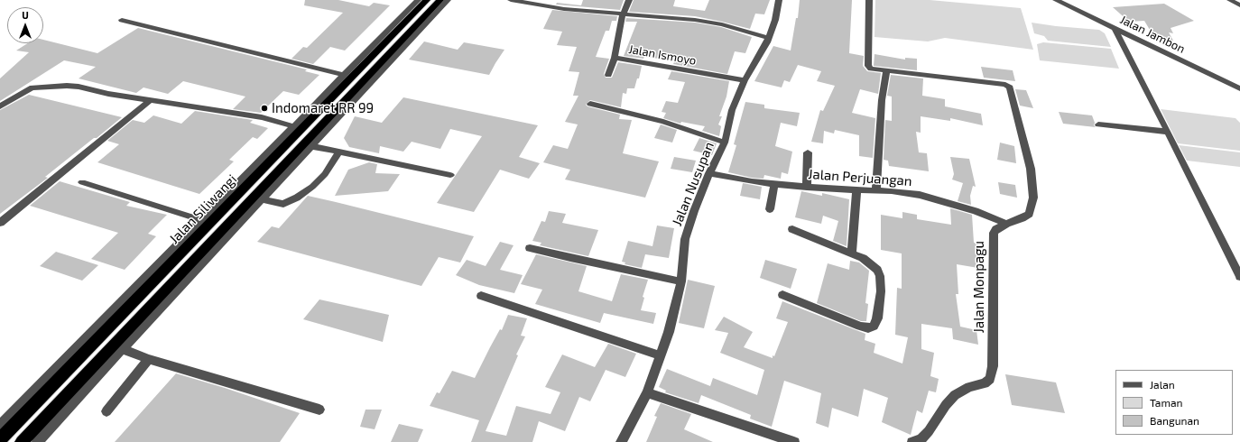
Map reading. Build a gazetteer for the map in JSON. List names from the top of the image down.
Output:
{
  "streets": {
    "highway": ["Jalan Siliwangi"],
    "street": [
      "Jalan Jambon",
      "Jalan Ismoyo",
      "Jalan Perjuangan",
      "Jalan Nusupan",
      "Jalan Monpagu"
    ]
  },
  "crossings": [
    ["Jalan Ismoyo", "Jalan Nusupan"],
    ["Jalan Perjuangan", "Jalan Nusupan"],
    ["Jalan Perjuangan", "Jalan Monpagu"]
  ],
  "places": ["Indomaret RR 99"],
  "legend": ["Jalan", "Taman", "Bangunan"],
  "north": "top"
}
